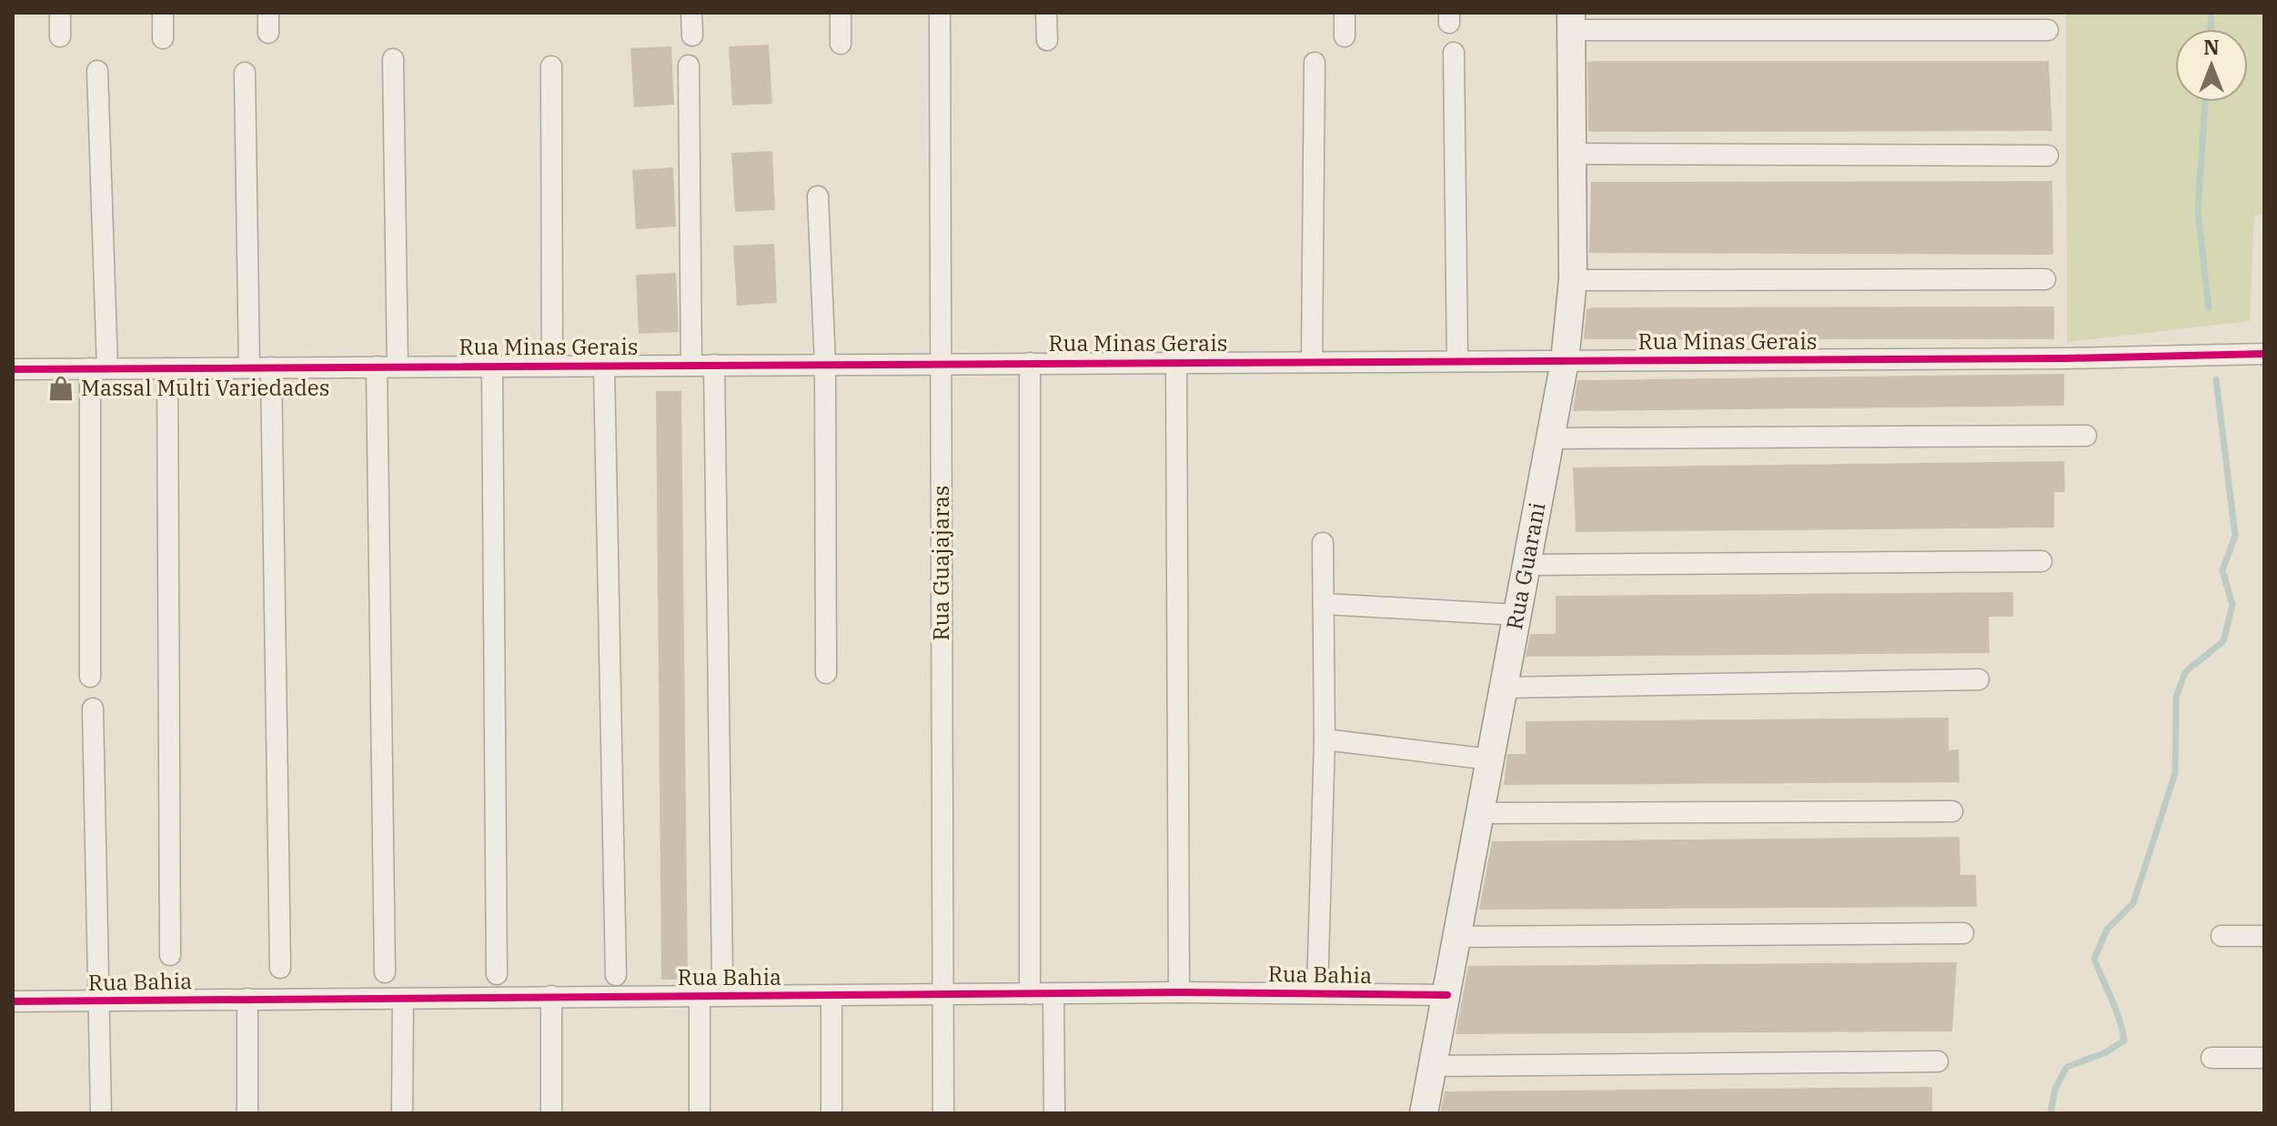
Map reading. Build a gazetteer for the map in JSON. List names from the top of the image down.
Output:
{
  "streets": {
    "street": [
      "Rua Minas Gerais",
      "Rua Guajajaras",
      "Rua Guarani",
      "Rua Bahia"
    ]
  },
  "crossings": [
    ["Rua Minas Gerais", "Rua Guajajaras"],
    ["Rua Minas Gerais", "Rua Guarani"],
    ["Rua Guajajaras", "Rua Bahia"],
    ["Rua Guarani", "Rua Bahia"]
  ],
  "places": {
    "shop": ["Massal Multi Variedades"]
  },
  "north": "top"
}
